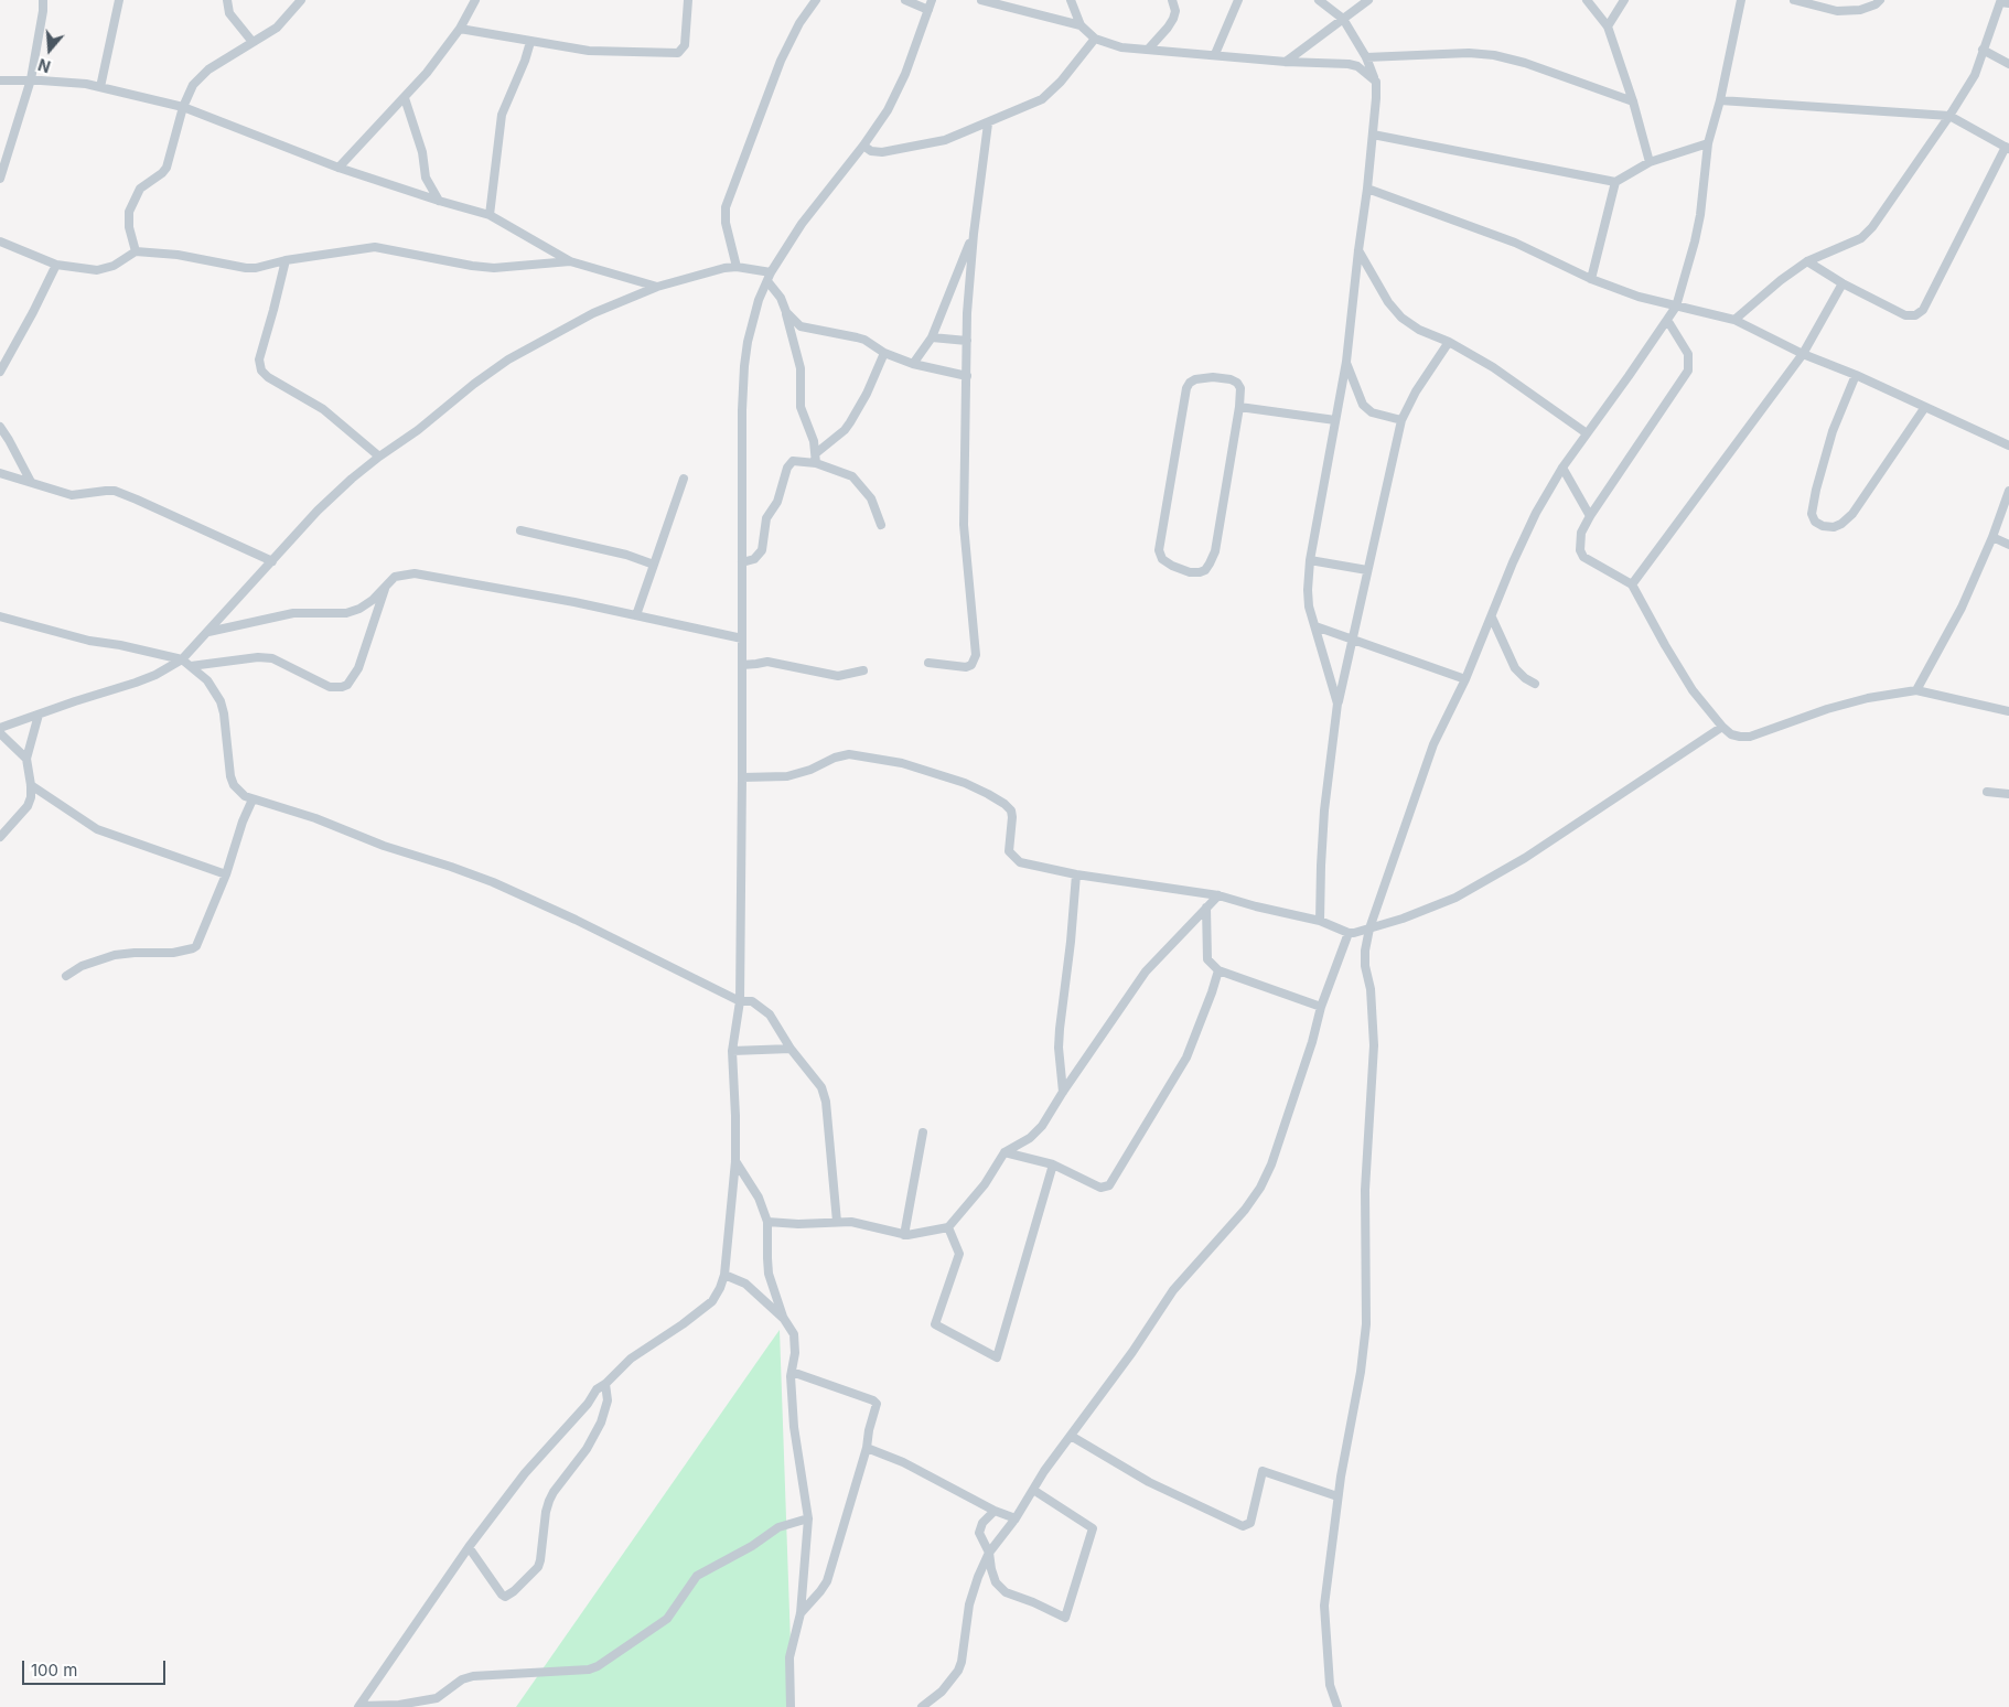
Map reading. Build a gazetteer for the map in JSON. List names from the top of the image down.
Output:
{
  "scale_bar": "100 m",
  "north": "bottom"
}
